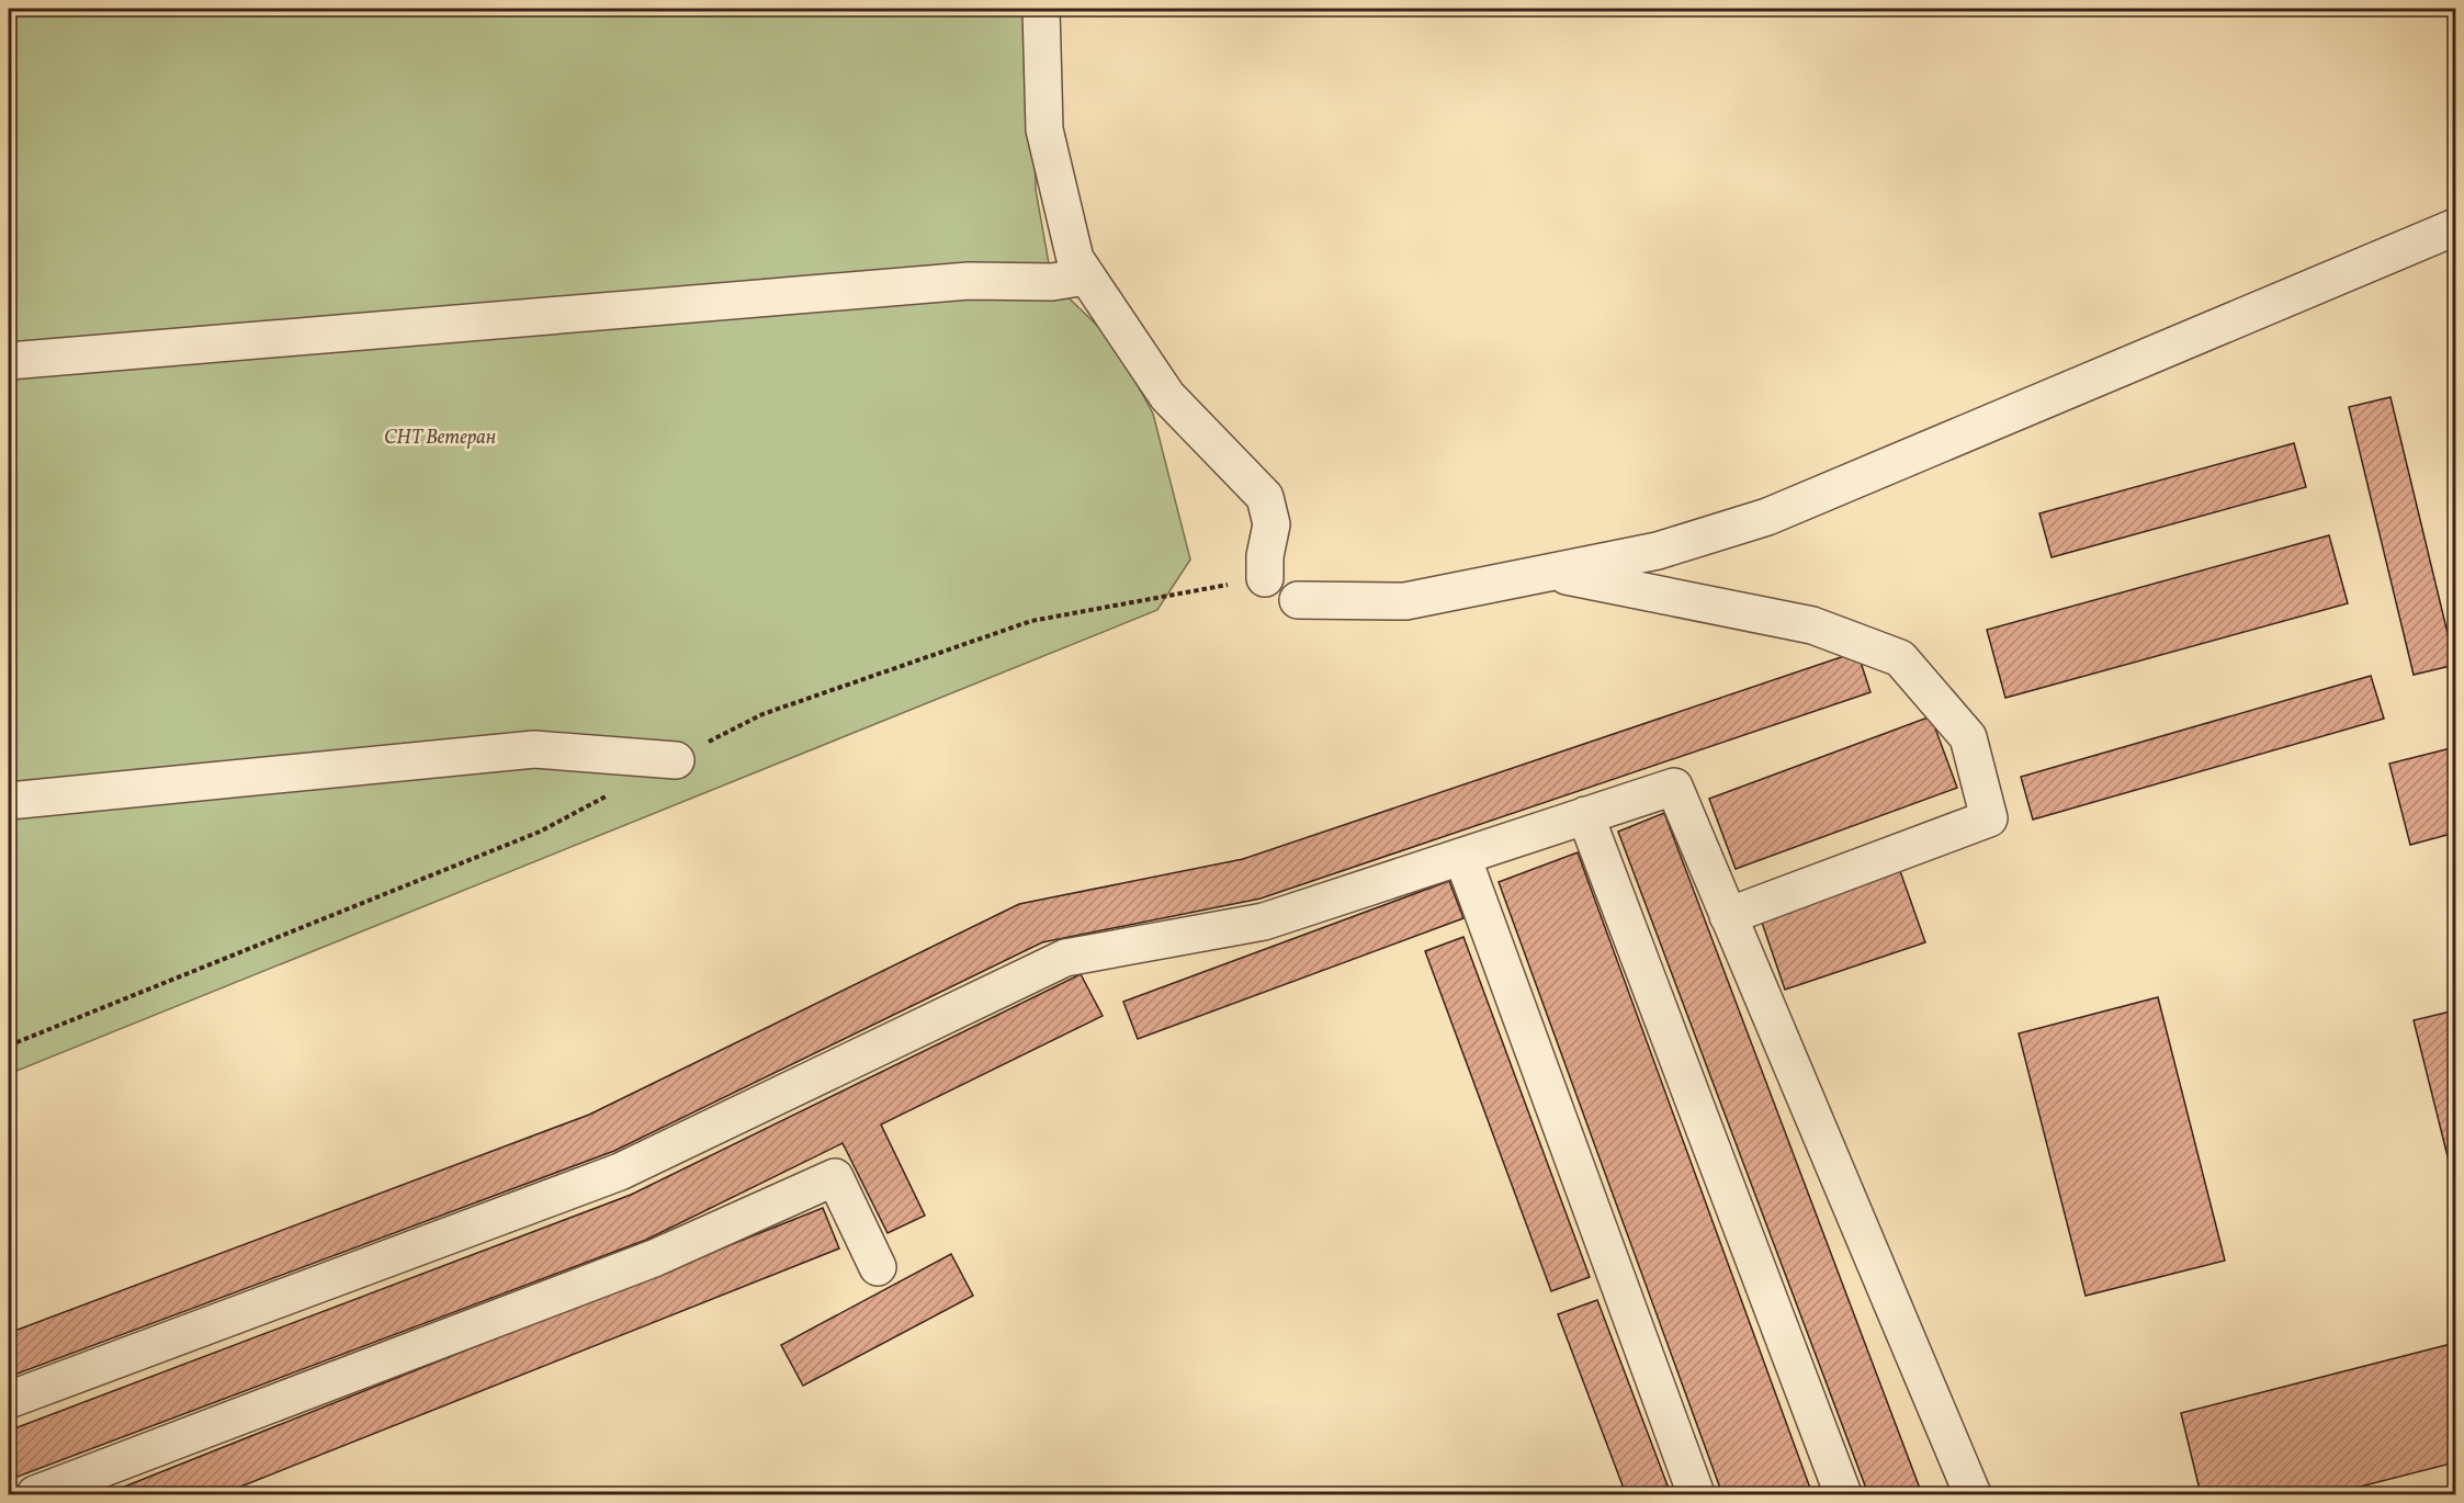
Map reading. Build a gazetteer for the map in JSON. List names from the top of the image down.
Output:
{
  "parks": ["СНТ Ветеран"]
}
